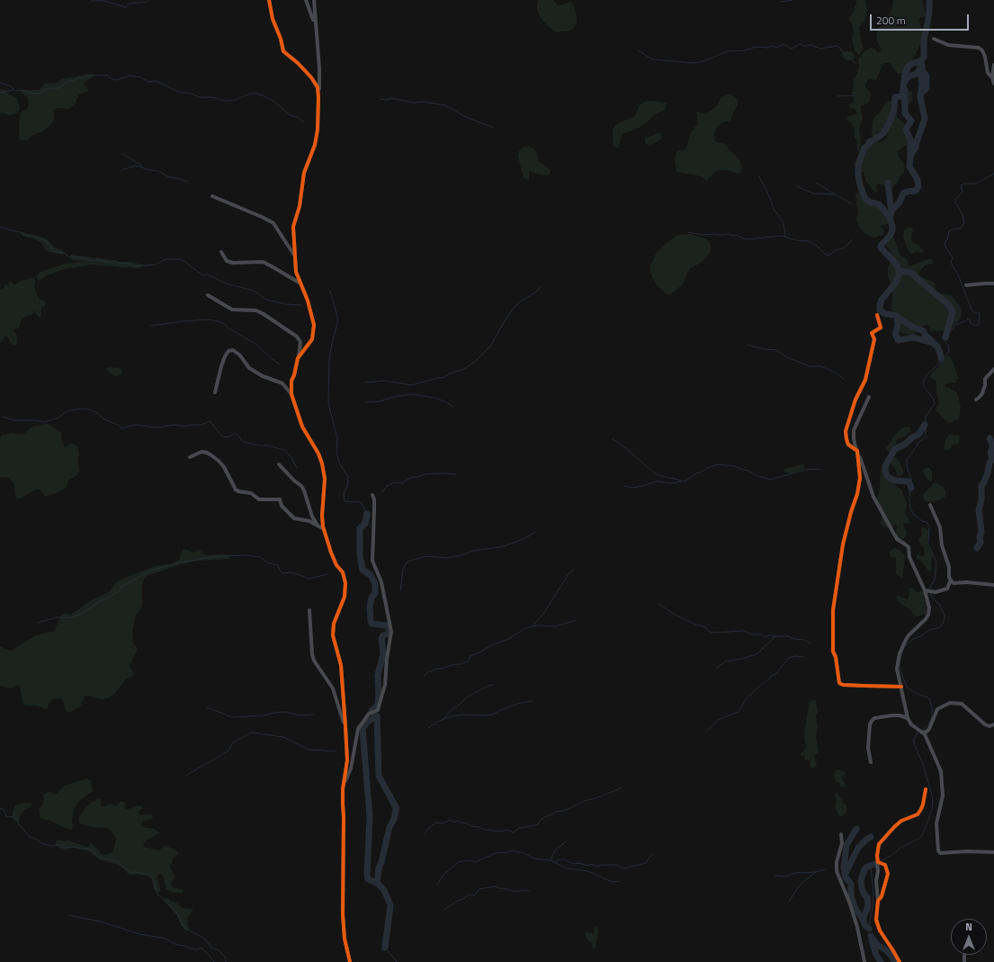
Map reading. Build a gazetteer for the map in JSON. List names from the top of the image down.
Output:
{
  "scale_bar": "200 m",
  "north": "top"
}
